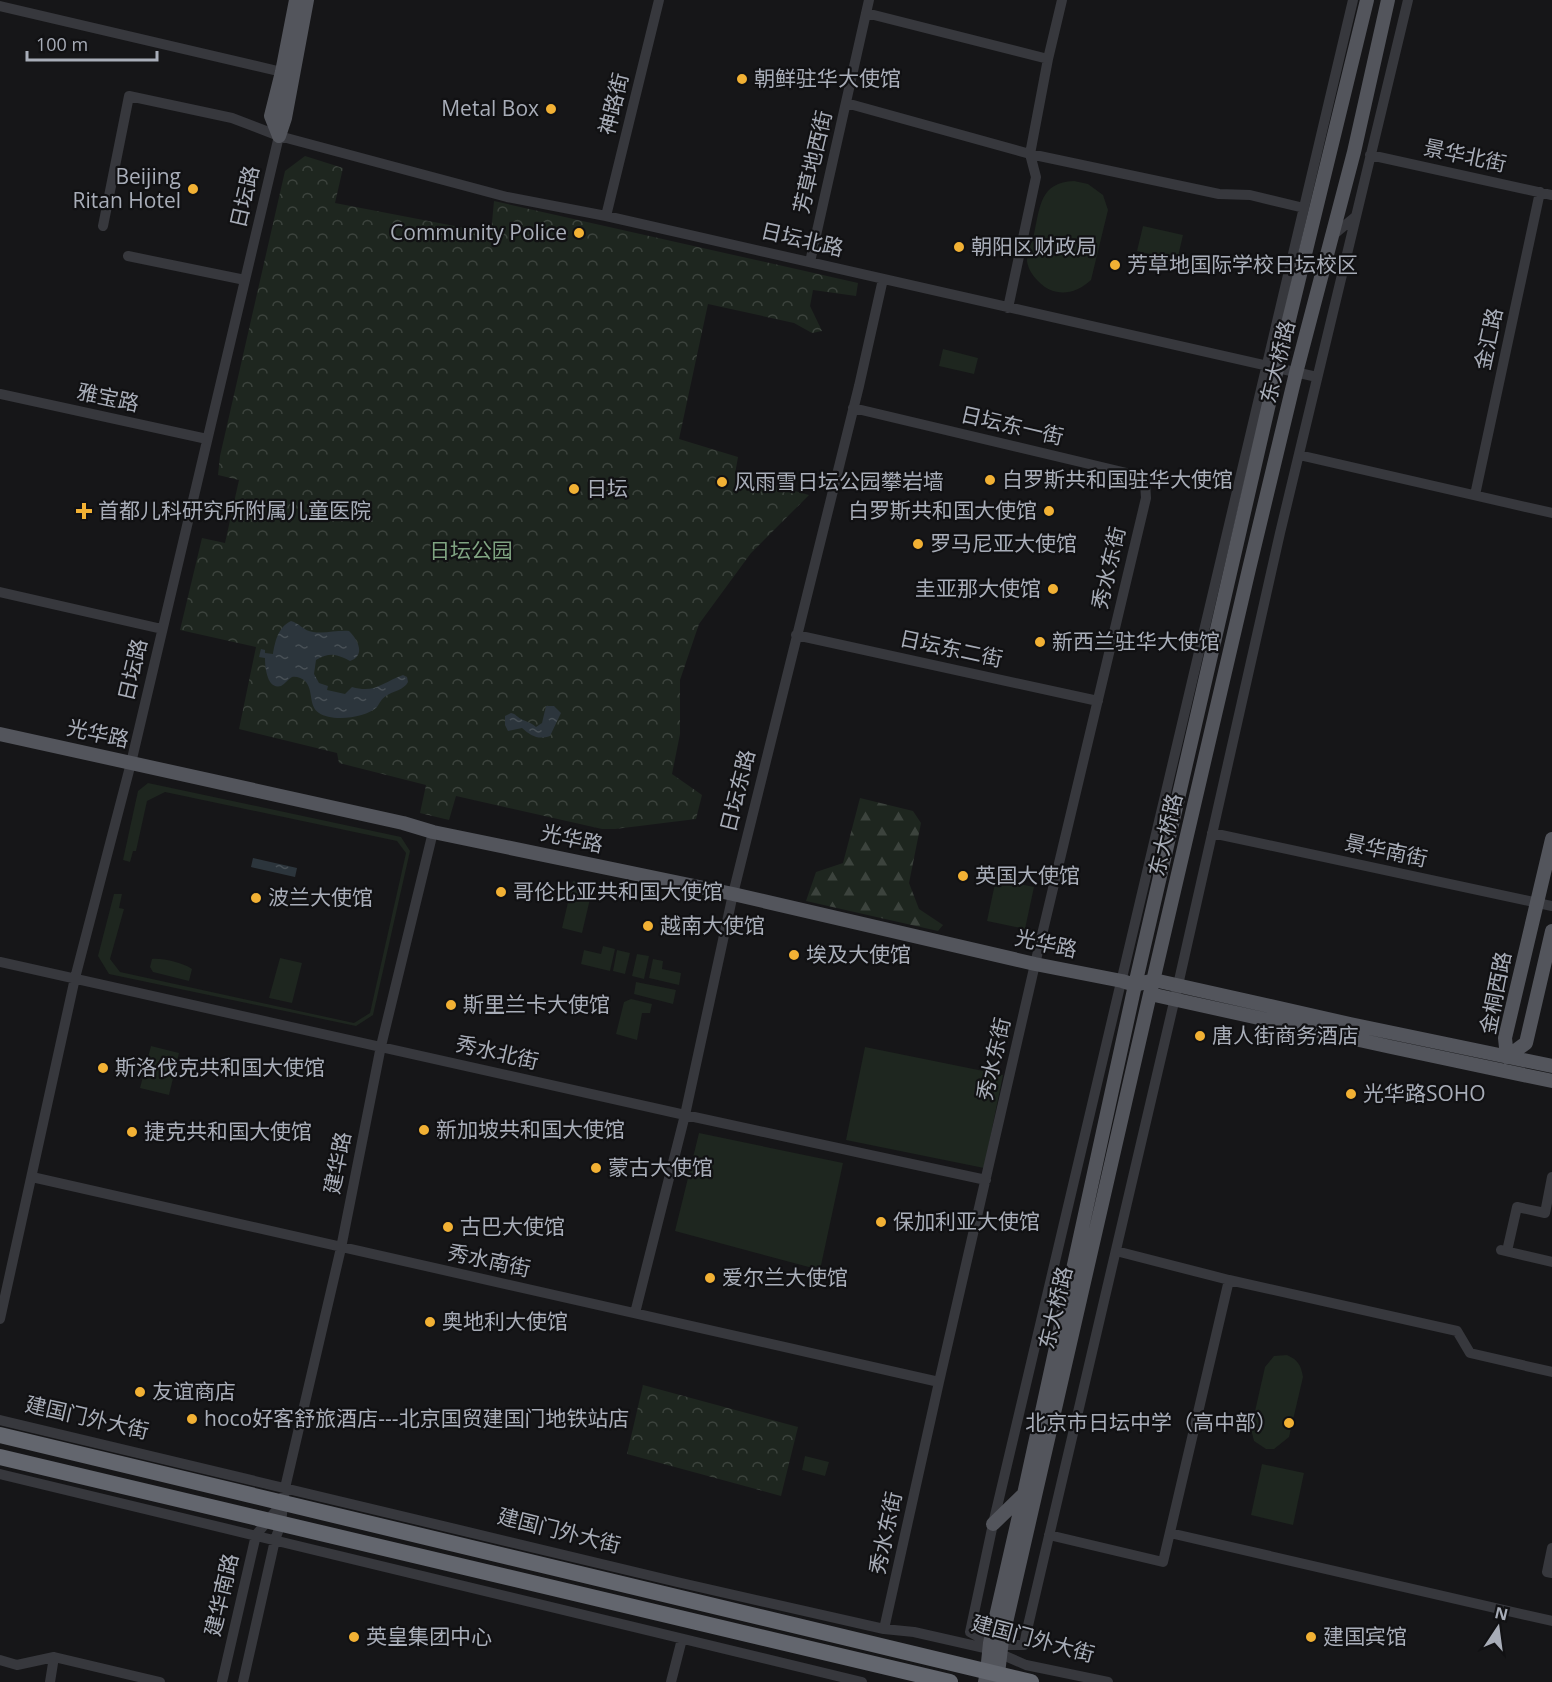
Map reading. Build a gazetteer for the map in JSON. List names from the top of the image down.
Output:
{
  "streets": {
    "highway": ["建国门外大街"],
    "main road": ["东大桥路", "光华路", "金桐西路"],
    "street": [
      "神路街",
      "景华北街",
      "芳草地西街",
      "日坛路",
      "日坛北路",
      "金汇路",
      "雅宝路",
      "日坛东一街",
      "秀水东街",
      "日坛东二街",
      "日坛东路",
      "景华南街",
      "秀水北街",
      "建华路",
      "秀水南街",
      "建华南路"
    ]
  },
  "crossings": [
    ["神路街", "日坛北路"],
    ["景华北街", "金汇路"],
    ["芳草地西街", "日坛北路"],
    ["日坛路", "日坛北路"],
    ["日坛路", "雅宝路"],
    ["日坛路", "光华路"],
    ["日坛路", "秀水北街"],
    ["日坛路", "秀水南街"],
    ["日坛北路", "东大桥路"],
    ["日坛北路", "日坛东路"],
    ["东大桥路", "光华路"],
    ["东大桥路", "建国门外大街"],
    ["日坛东一街", "秀水东街"],
    ["日坛东一街", "日坛东路"],
    ["秀水东街", "日坛东二街"],
    ["秀水东街", "光华路"],
    ["秀水东街", "秀水北街"],
    ["秀水东街", "秀水南街"],
    ["秀水东街", "建国门外大街"],
    ["日坛东二街", "日坛东路"],
    ["光华路", "日坛东路"],
    ["光华路", "金桐西路"],
    ["光华路", "建华路"],
    ["日坛东路", "秀水北街"],
    ["日坛东路", "秀水南街"],
    ["景华南街", "金桐西路"],
    ["秀水北街", "建华路"],
    ["建华路", "秀水南街"],
    ["建华路", "建国门外大街"]
  ],
  "parks": ["日坛公园"],
  "places": {
    "other": [
      "朝鲜驻华大使馆",
      "Metal Box",
      "Beijing Ritan Hotel",
      "Community Police",
      "朝阳区财政局",
      "芳草地国际学校日坛校区",
      "白罗斯共和国驻华大使馆",
      "风雨雪日坛公园攀岩墙",
      "日坛",
      "白罗斯共和国大使馆",
      "罗马尼亚大使馆",
      "圭亚那大使馆",
      "新西兰驻华大使馆",
      "英国大使馆",
      "哥伦比亚共和国大使馆",
      "波兰大使馆",
      "越南大使馆",
      "埃及大使馆",
      "斯里兰卡大使馆",
      "唐人街商务酒店",
      "斯洛伐克共和国大使馆",
      "光华路SOHO",
      "新加坡共和国大使馆",
      "捷克共和国大使馆",
      "蒙古大使馆",
      "保加利亚大使馆",
      "古巴大使馆",
      "爱尔兰大使馆",
      "奥地利大使馆",
      "友谊商店",
      "hoco好客舒旅酒店---北京国贸建国门地铁站店",
      "北京市日坛中学（高中部）",
      "英皇集团中心",
      "建国宾馆"
    ],
    "health": ["首都儿科研究所附属儿童医院"]
  },
  "scale_bar": "100 m",
  "north": "top"
}
